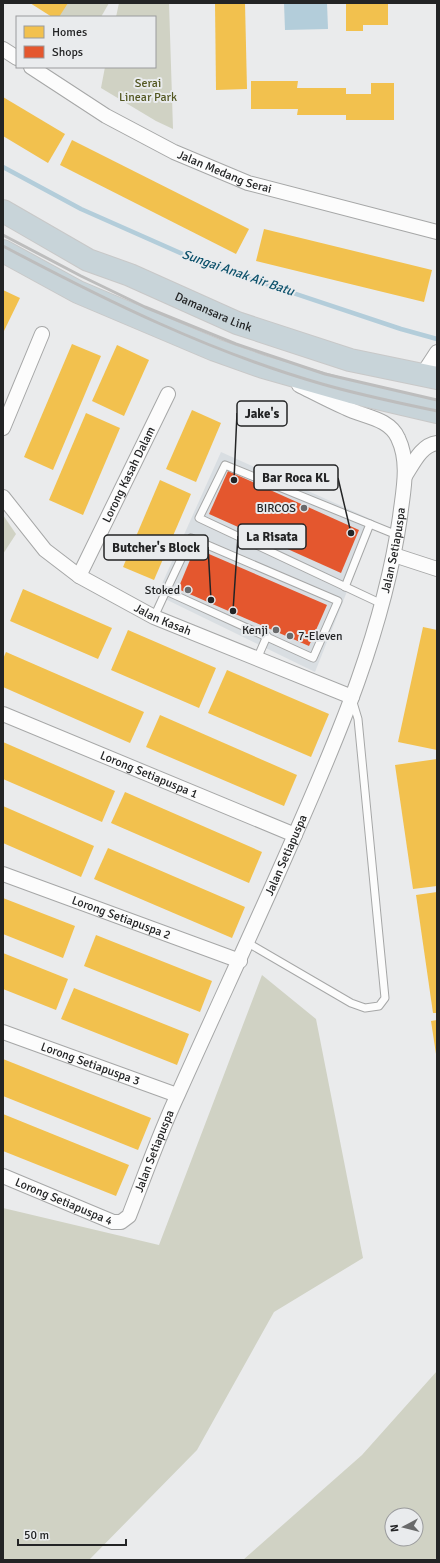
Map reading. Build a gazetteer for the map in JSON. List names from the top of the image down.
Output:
{
  "streets": {
    "highway": ["Damansara Link"],
    "street": [
      "Jalan Medang Serai",
      "Lorong Kasah Dalam",
      "Jalan Setiapuspa",
      "Jalan Kasah",
      "Lorong Setiapuspa 1",
      "Lorong Setiapuspa 2",
      "Lorong Setiapuspa 3",
      "Lorong Setiapuspa 4"
    ]
  },
  "crossings": [
    ["Lorong Kasah Dalam", "Jalan Kasah"],
    ["Jalan Setiapuspa", "Jalan Kasah"],
    ["Jalan Setiapuspa", "Lorong Setiapuspa 1"],
    ["Jalan Setiapuspa", "Lorong Setiapuspa 2"],
    ["Jalan Setiapuspa", "Lorong Setiapuspa 3"],
    ["Jalan Setiapuspa", "Lorong Setiapuspa 4"]
  ],
  "water": ["Sungai Anak Air Batu"],
  "parks": ["Serai Linear Park"],
  "places": [
    "Jake's",
    "BIRCOS",
    "Bar Roca KL",
    "Stoked",
    "Butcher's Block",
    "La Risata",
    "Kenji",
    "7-Eleven"
  ],
  "legend": ["Homes", "Shops"],
  "scale_bar": "50 m",
  "north": "left"
}
